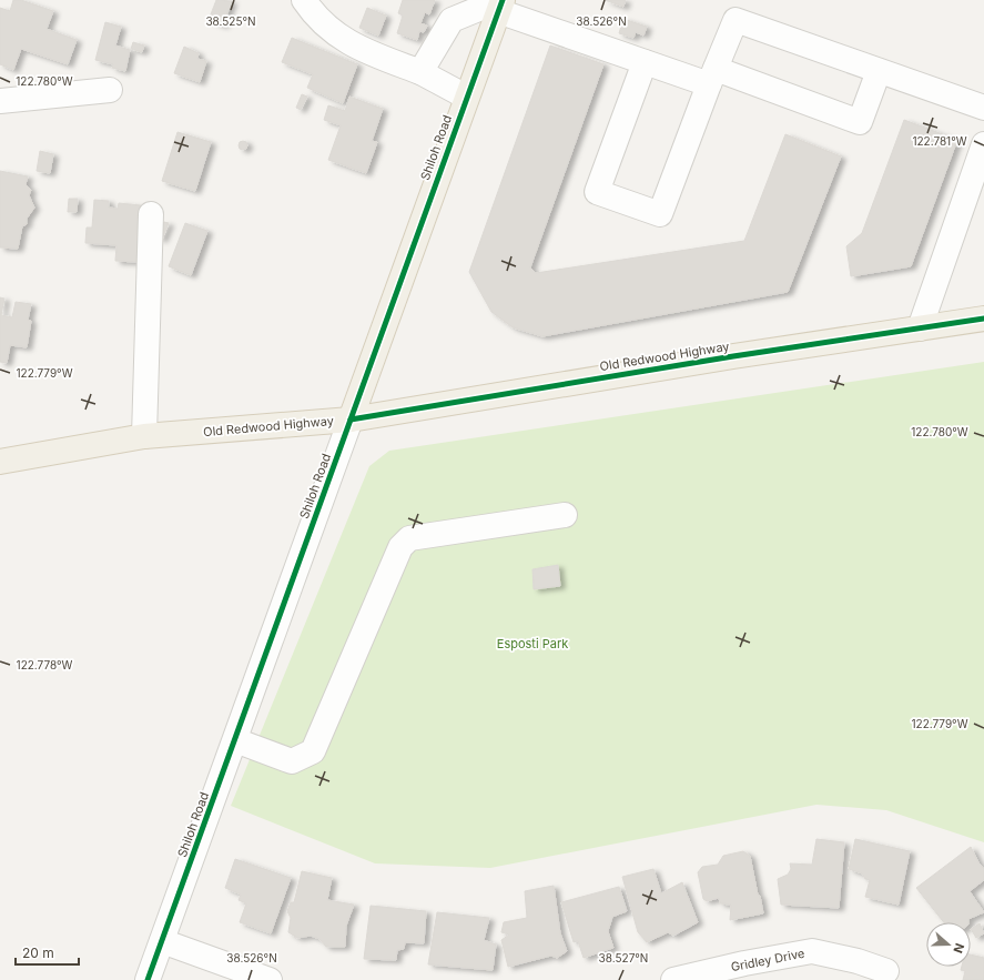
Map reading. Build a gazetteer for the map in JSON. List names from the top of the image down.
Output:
{
  "streets": {
    "main road": ["Shiloh Road", "Old Redwood Highway"],
    "street": ["Gridley Drive"]
  },
  "crossings": [
    ["Shiloh Road", "Old Redwood Highway"]
  ],
  "parks": ["Esposti Park"],
  "scale_bar": "20 m",
  "north": "right",
  "coordinates": [
    "38.525°N",
    "38.526°N",
    "122.780°W",
    "122.781°W",
    "122.779°W",
    "122.778°W",
    "38.527°N"
  ]
}
